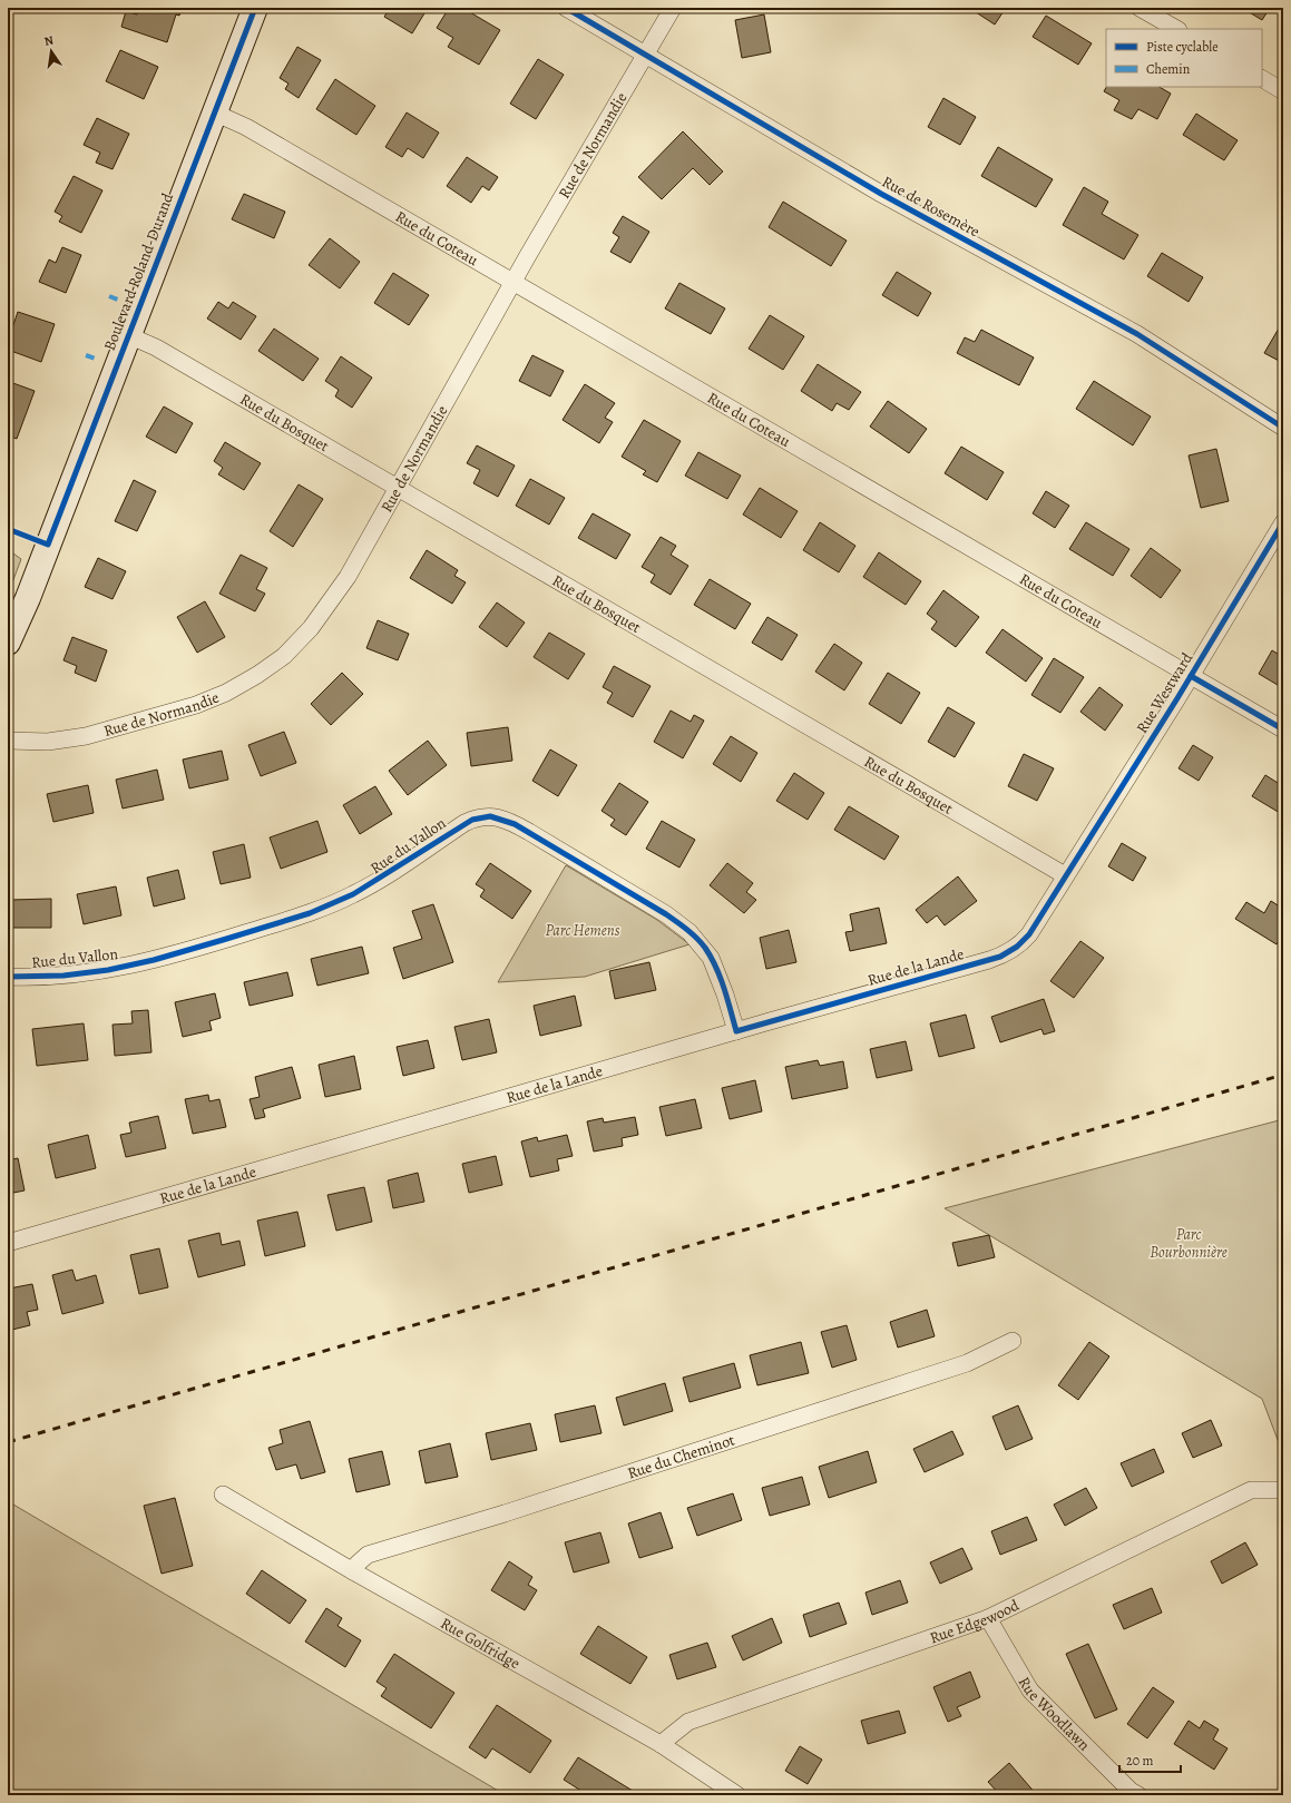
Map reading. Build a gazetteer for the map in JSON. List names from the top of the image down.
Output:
{
  "streets": {
    "street": [
      "Rue de Normandie",
      "Rue de Rosemère",
      "Rue du Coteau",
      "Boulevard Roland-Durand",
      "Rue du Bosquet",
      "Rue Westward",
      "Rue du Vallon",
      "Rue de la Lande",
      "Rue du Cheminot",
      "Rue Edgewood",
      "Rue Golfridge",
      "Rue Woodlawn"
    ]
  },
  "crossings": [
    ["Rue de Normandie", "Rue de Rosemère"],
    ["Rue de Normandie", "Rue du Coteau"],
    ["Rue de Normandie", "Rue du Bosquet"],
    ["Rue du Coteau", "Boulevard Roland-Durand"],
    ["Rue du Coteau", "Rue Westward"],
    ["Boulevard Roland-Durand", "Rue du Bosquet"],
    ["Rue du Bosquet", "Rue Westward"],
    ["Rue du Bosquet", "Rue de la Lande"],
    ["Rue Westward", "Rue de la Lande"],
    ["Rue du Vallon", "Rue de la Lande"],
    ["Rue du Cheminot", "Rue Golfridge"],
    ["Rue Edgewood", "Rue Golfridge"],
    ["Rue Edgewood", "Rue Woodlawn"]
  ],
  "parks": ["Parc Hemens", "Parc Bourbonnière"],
  "legend": ["Piste cyclable", "Chemin"],
  "scale_bar": "20 m",
  "north": "top"
}
